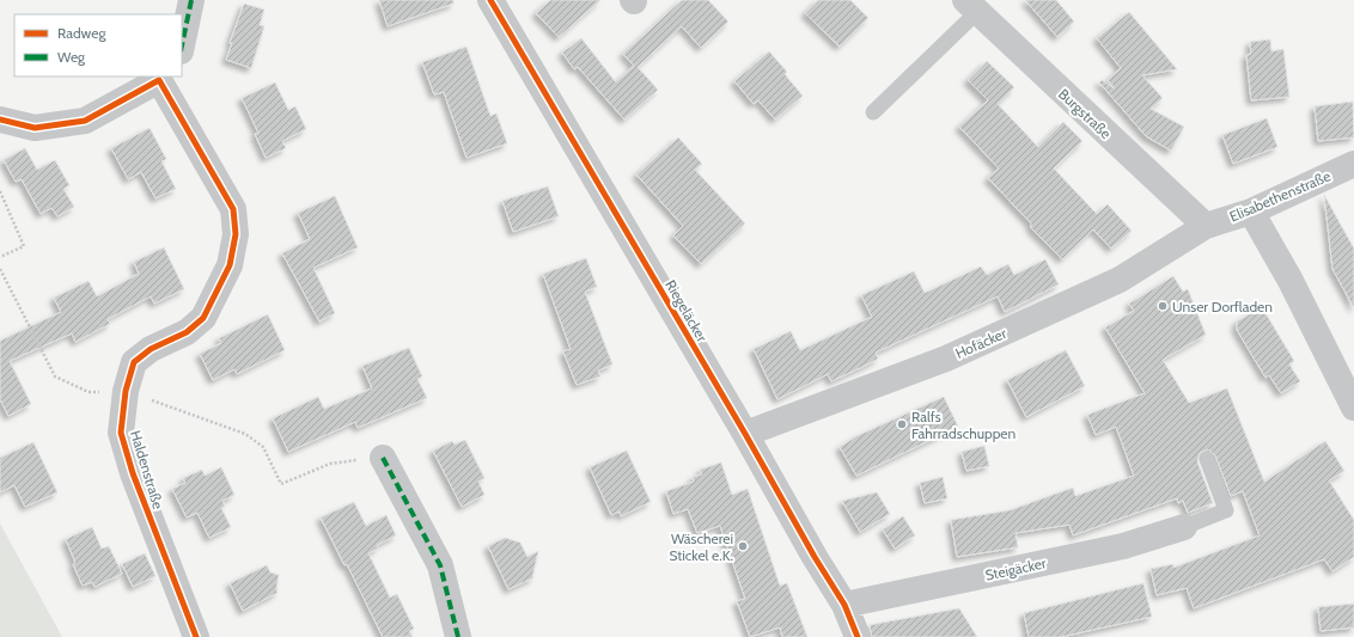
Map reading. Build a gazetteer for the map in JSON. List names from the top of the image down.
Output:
{
  "streets": {
    "street": [
      "Burgstraße",
      "Elisabethenstraße",
      "Riegeläcker",
      "Hofäcker",
      "Haldenstraße",
      "Steigäcker"
    ]
  },
  "crossings": [
    ["Burgstraße", "Elisabethenstraße"],
    ["Burgstraße", "Hofäcker"],
    ["Elisabethenstraße", "Hofäcker"],
    ["Riegeläcker", "Hofäcker"],
    ["Riegeläcker", "Steigäcker"]
  ],
  "places": ["Unser Dorfladen", "Ralfs Fahrradschuppen", "Wäscherei Stickel e.K."],
  "legend": ["Radweg", "Weg"]
}
